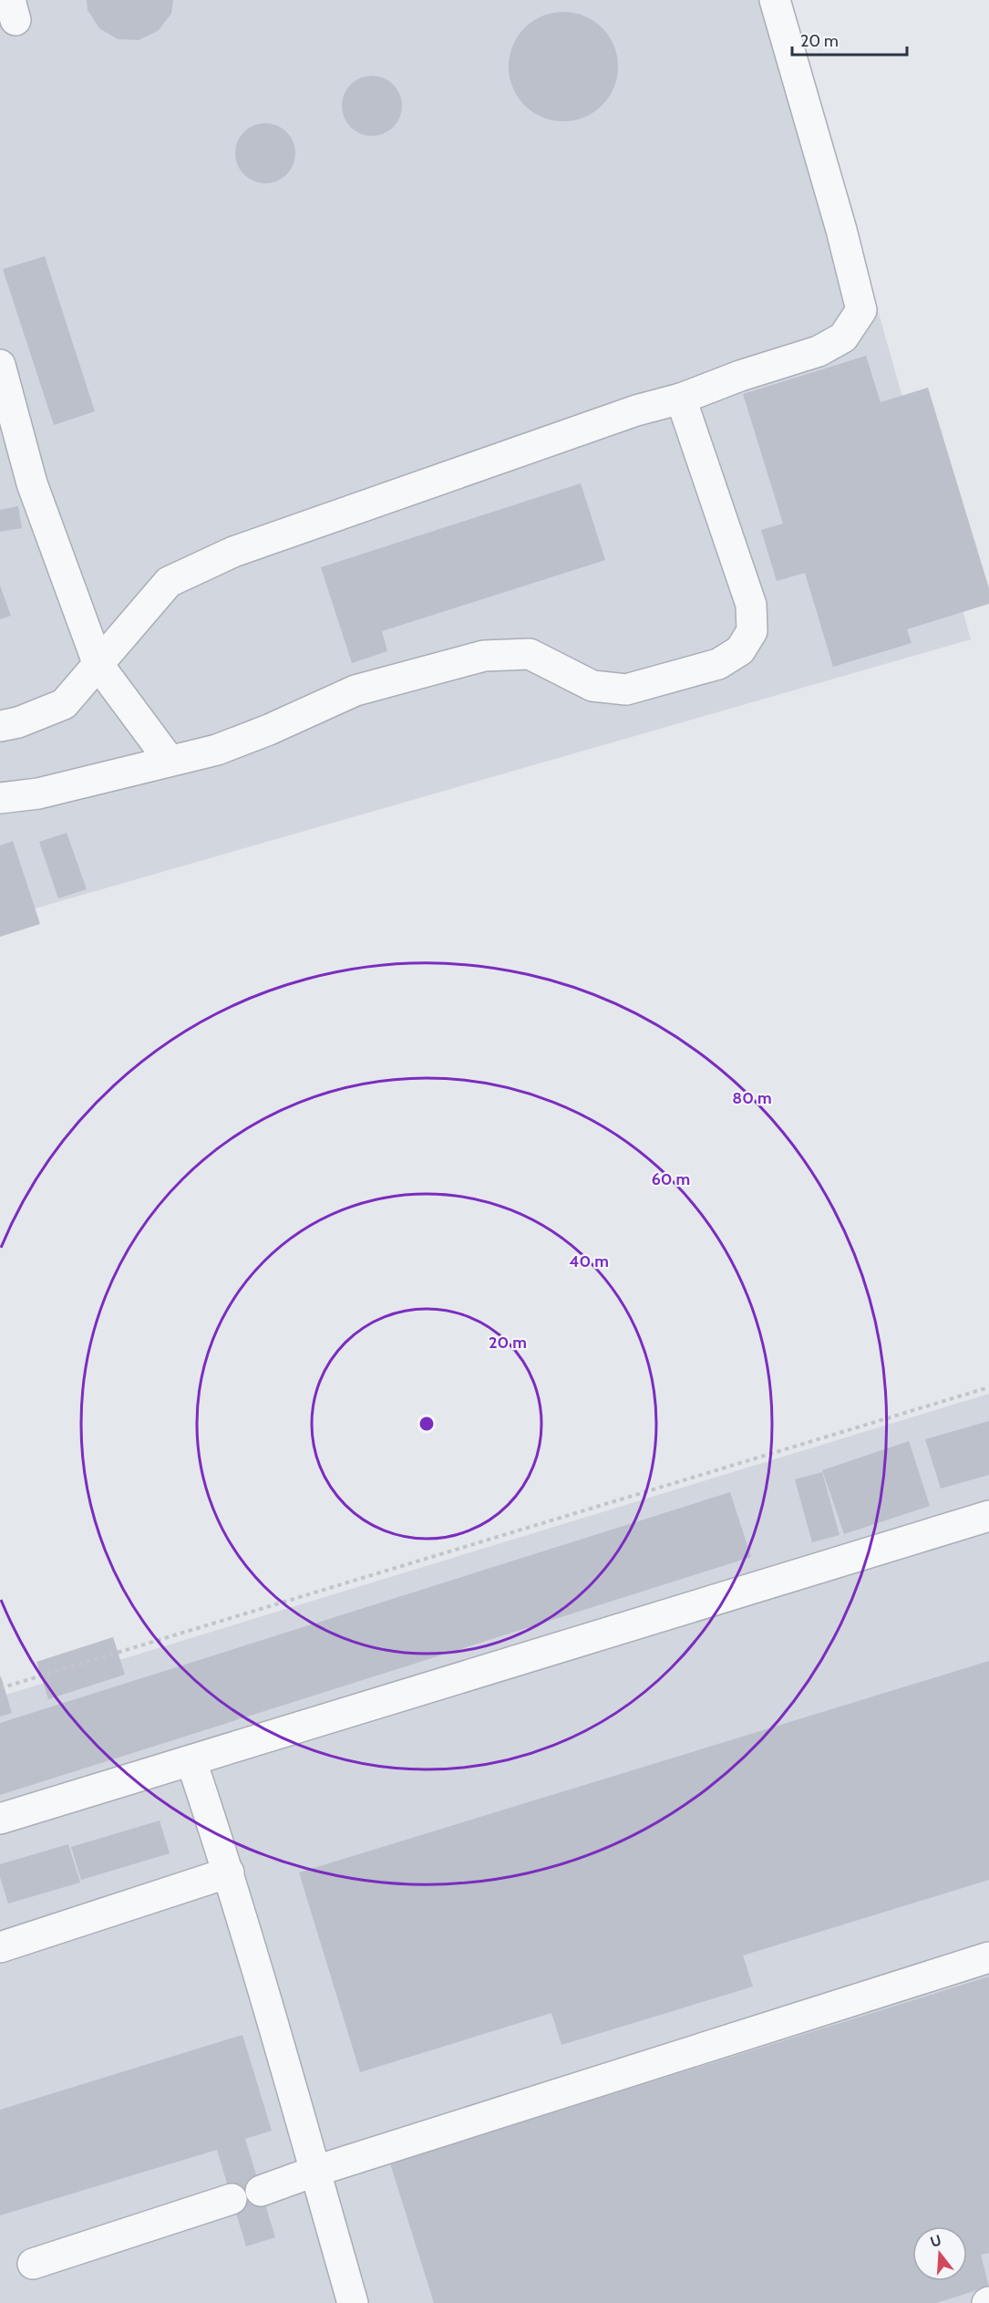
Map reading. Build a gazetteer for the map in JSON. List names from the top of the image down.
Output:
{
  "scale_bar": "20 m",
  "north": "top",
  "rings": [
    "80 m",
    "60 m",
    "40 m",
    "20 m"
  ]
}
